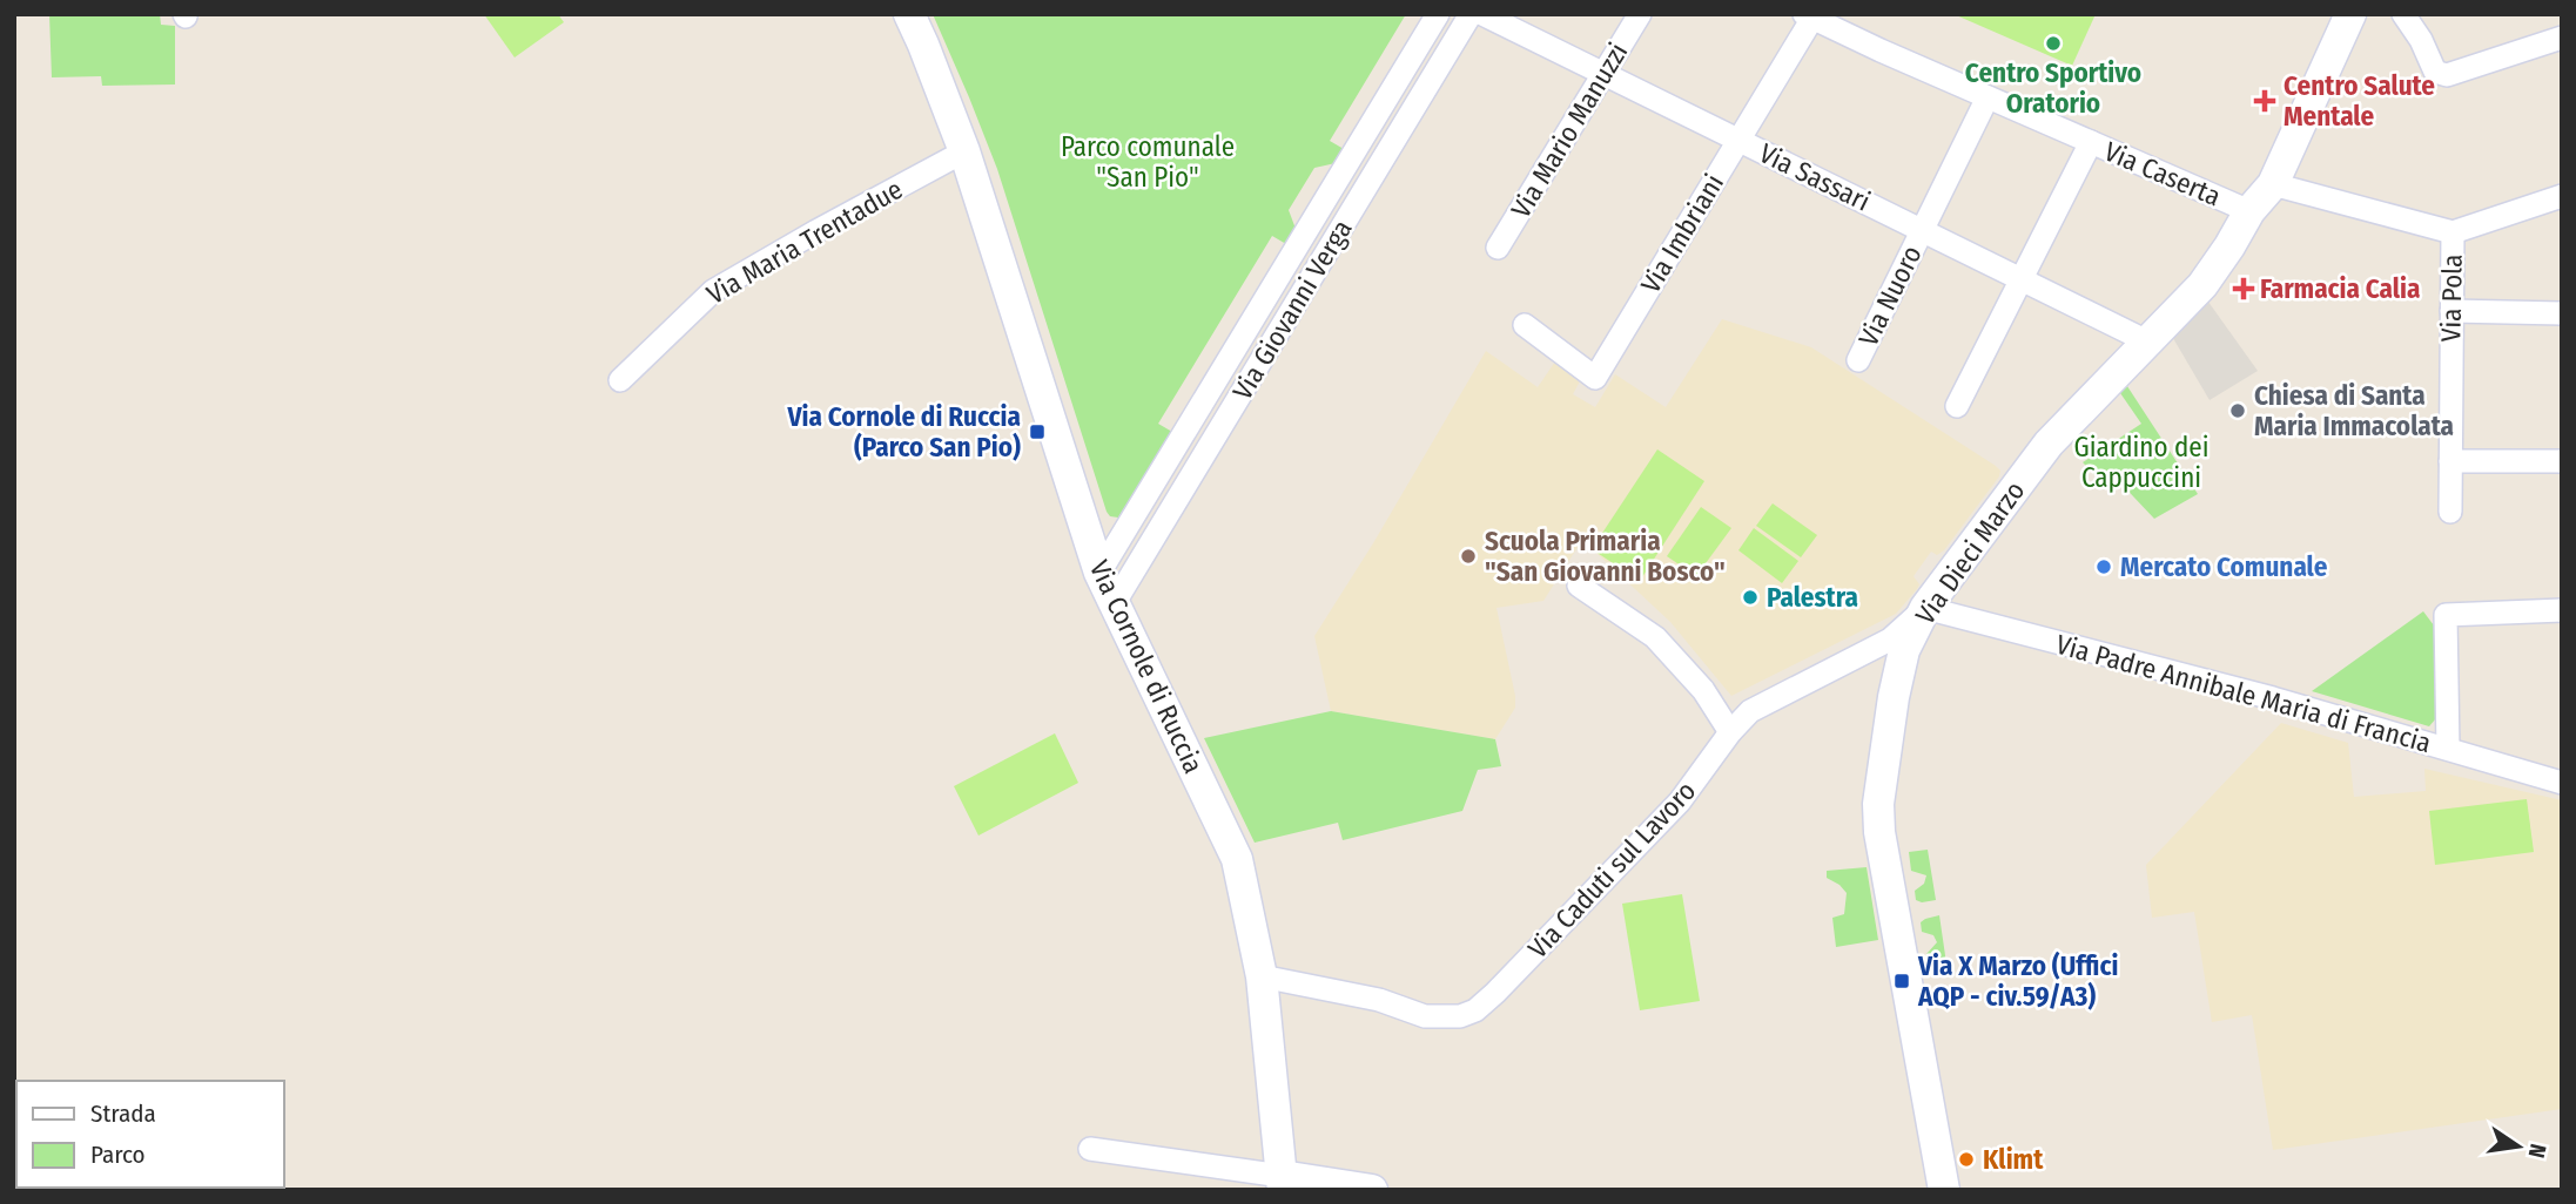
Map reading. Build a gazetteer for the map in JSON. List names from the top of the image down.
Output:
{
  "streets": {
    "street": [
      "Via Mario Manuzzi",
      "Via Caserta",
      "Via Sassari",
      "Via Imbriani",
      "Via Maria Trentadue",
      "Via Nuoro",
      "Via Pola",
      "Via Giovanni Verga",
      "Via Dieci Marzo",
      "Via Cornole di Ruccia",
      "Via Padre Annibale Maria di Francia",
      "Via Caduti sul Lavoro"
    ]
  },
  "crossings": [
    ["Via Mario Manuzzi", "Via Sassari"],
    ["Via Caserta", "Via Imbriani"],
    ["Via Caserta", "Via Nuoro"],
    ["Via Caserta", "Via Dieci Marzo"],
    ["Via Sassari", "Via Imbriani"],
    ["Via Sassari", "Via Nuoro"],
    ["Via Sassari", "Via Dieci Marzo"],
    ["Via Maria Trentadue", "Via Cornole di Ruccia"],
    ["Via Giovanni Verga", "Via Cornole di Ruccia"],
    ["Via Dieci Marzo", "Via Padre Annibale Maria di Francia"],
    ["Via Dieci Marzo", "Via Caduti sul Lavoro"],
    ["Via Cornole di Ruccia", "Via Caduti sul Lavoro"],
    ["Via Padre Annibale Maria di Francia", "Via Caduti sul Lavoro"]
  ],
  "parks": ["Parco comunale \"San Pio\"", "Giardino dei Cappuccini"],
  "places": {
    "other": [
      "Centro Sportivo Oratorio",
      "Chiesa di Santa Maria Immacolata",
      "Scuola Primaria \"San Giovanni Bosco\"",
      "Mercato Comunale",
      "Palestra",
      "Klimt"
    ],
    "health": ["Centro Salute Mentale", "Farmacia Calia"],
    "transit": ["Via Cornole di Ruccia (Parco San Pio)", "Via X Marzo (Uffici AQP - civ.59/A3)"]
  },
  "legend": ["Strada", "Parco"],
  "north": "right"
}
